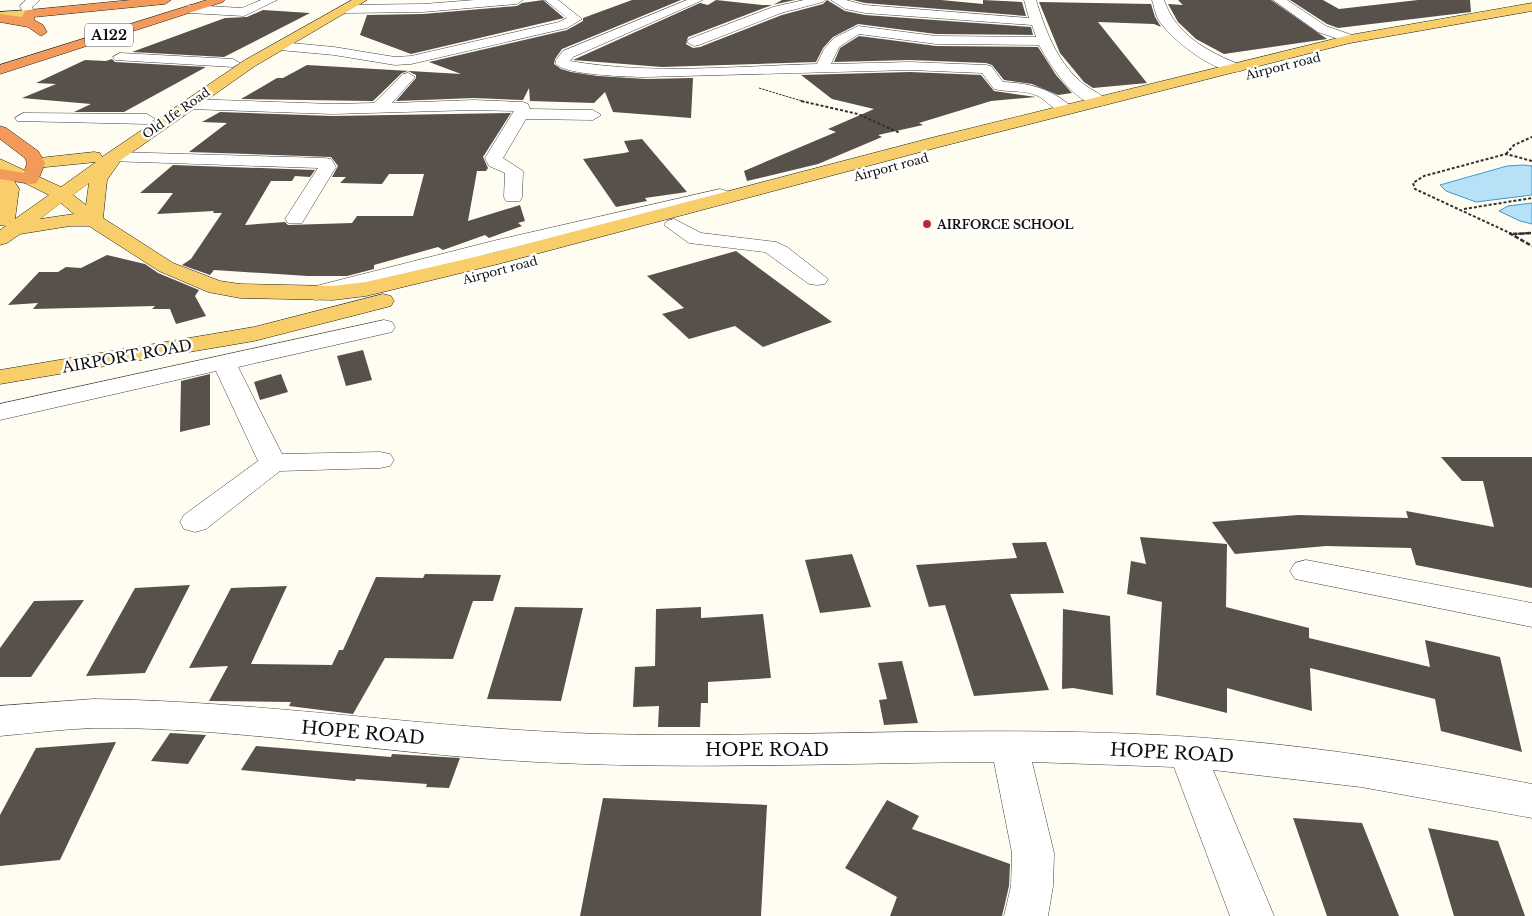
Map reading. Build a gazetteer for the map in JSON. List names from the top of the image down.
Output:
{
  "streets": {
    "highway": ["A122"],
    "main road": ["Airport road", "Old Ife Road", "AIRPORT ROAD"],
    "street": ["HOPE ROAD"]
  },
  "crossings": [
    ["Airport road", "AIRPORT ROAD"]
  ],
  "places": ["AIRFORCE SCHOOL"]
}
